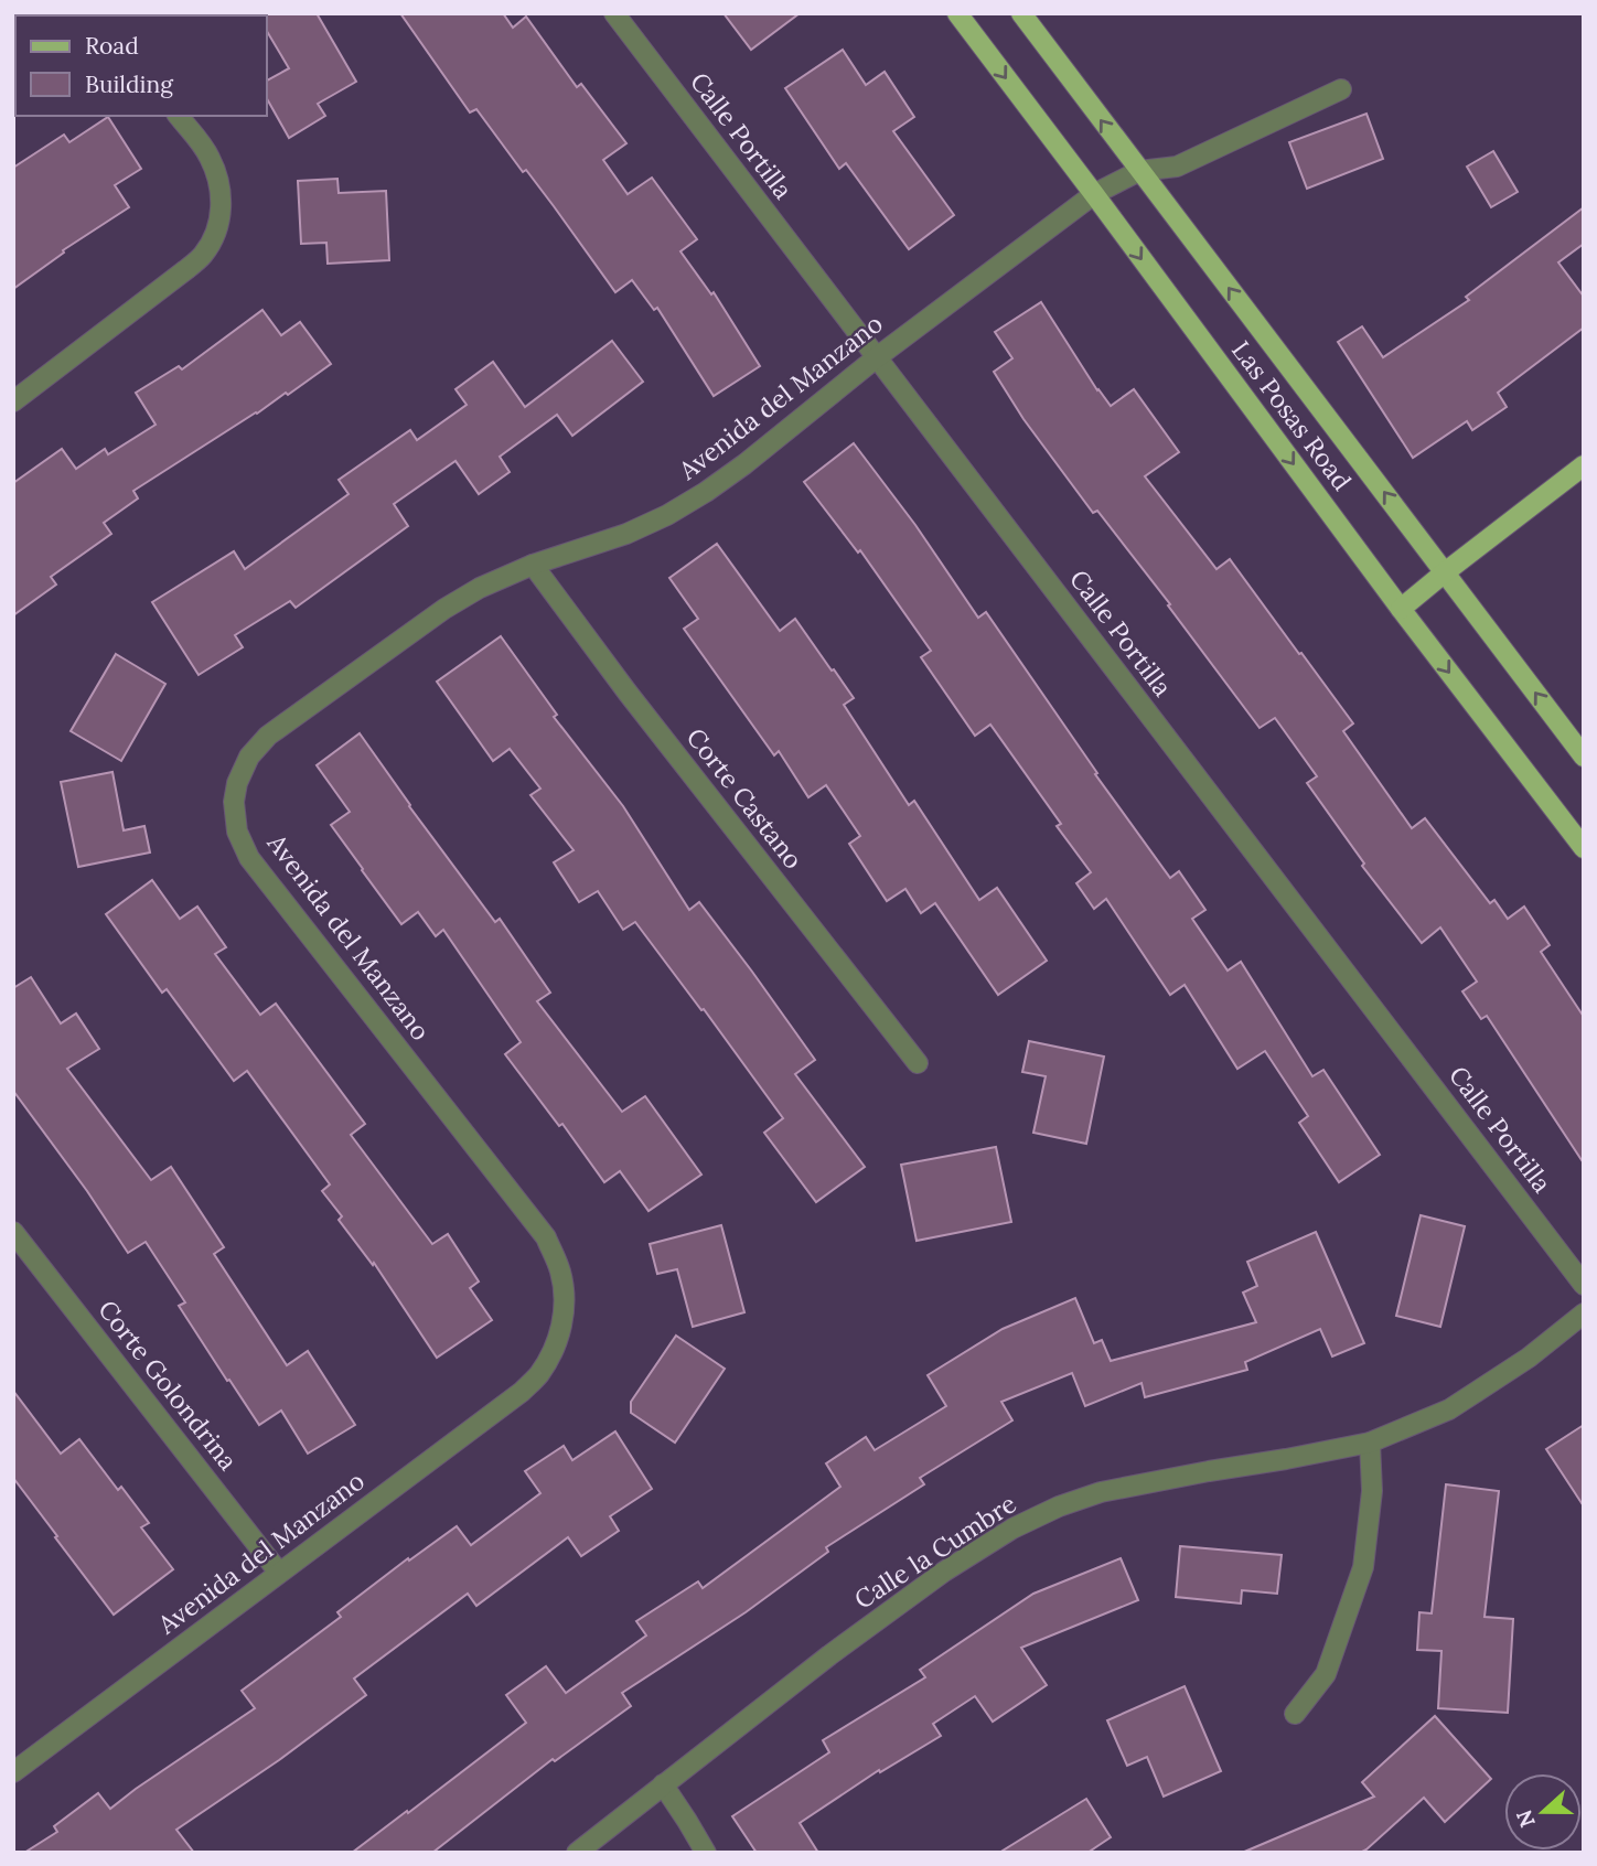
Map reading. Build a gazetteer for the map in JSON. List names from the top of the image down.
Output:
{
  "streets": {
    "main road": ["Las Posas Road"],
    "street": [
      "Calle Portilla",
      "Avenida del Manzano",
      "Corte Castano",
      "Corte Golondrina",
      "Calle la Cumbre"
    ]
  },
  "crossings": [
    ["Calle Portilla", "Avenida del Manzano"],
    ["Avenida del Manzano", "Las Posas Road"],
    ["Avenida del Manzano", "Corte Castano"],
    ["Avenida del Manzano", "Corte Golondrina"]
  ],
  "legend": ["Road", "Building"],
  "north": "left"
}
